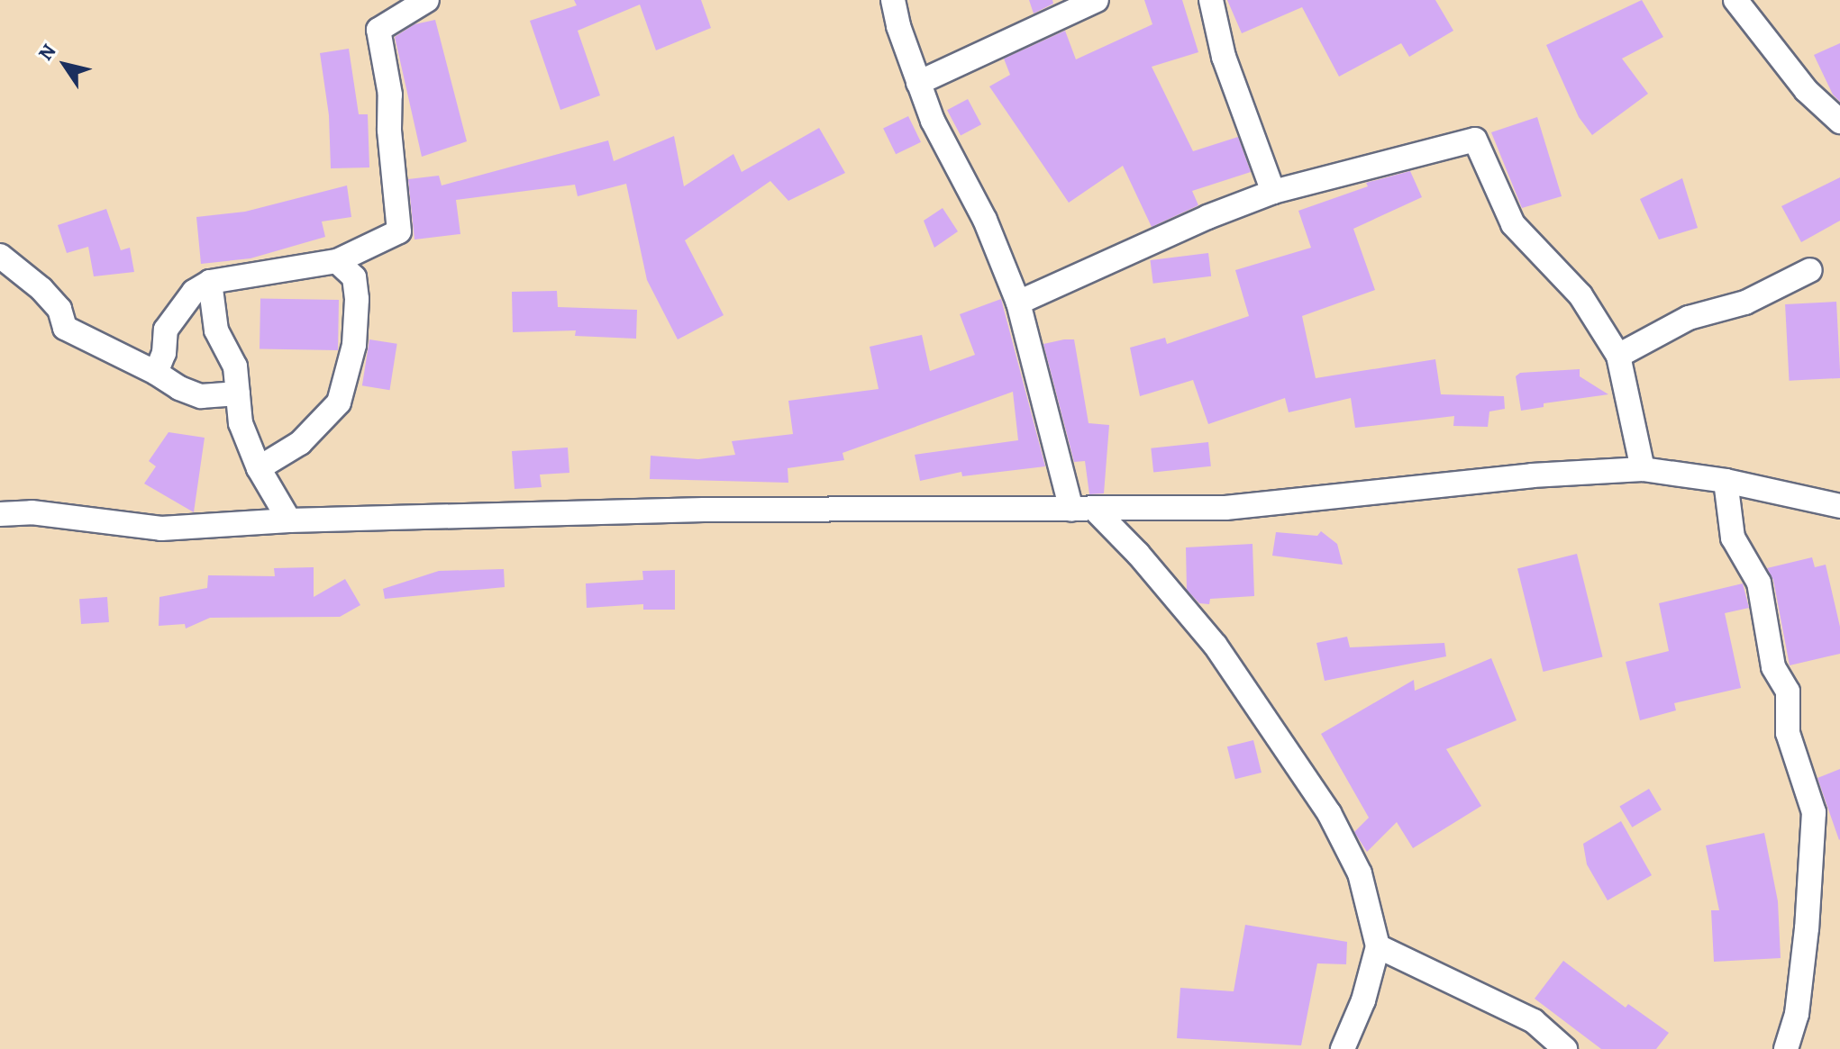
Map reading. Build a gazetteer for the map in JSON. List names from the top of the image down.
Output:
{
  "north": "top left"
}
